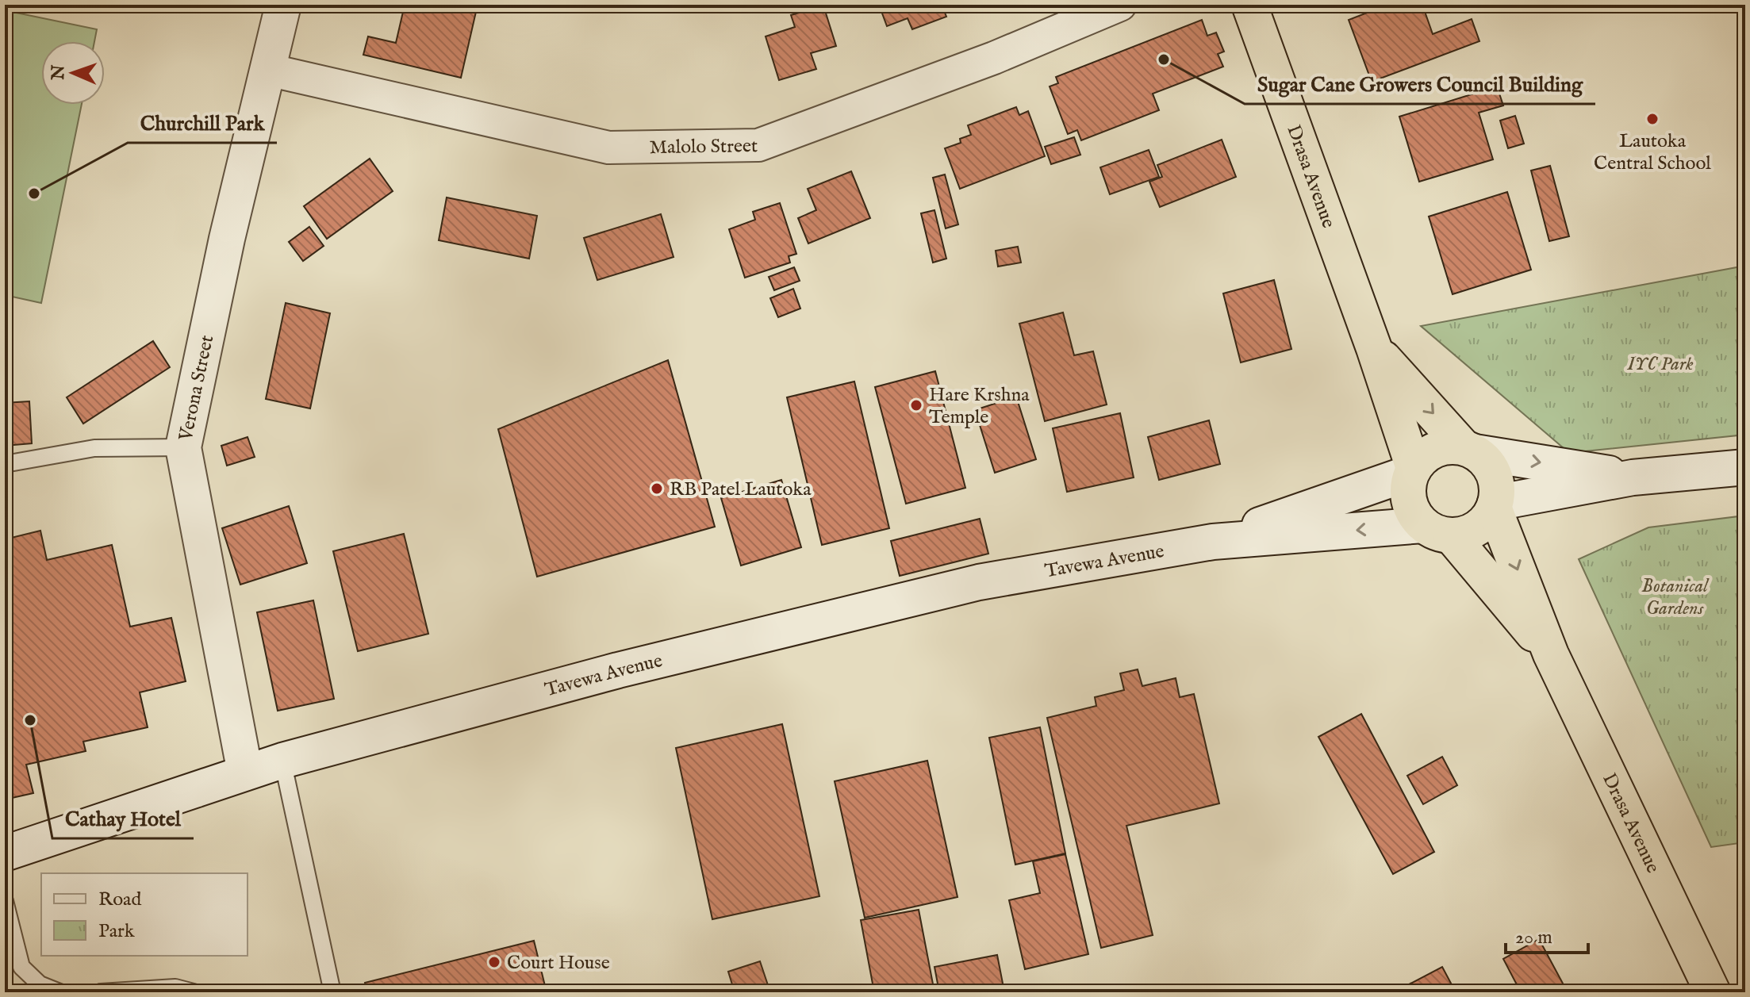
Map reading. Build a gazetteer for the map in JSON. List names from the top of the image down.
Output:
{
  "streets": {
    "highway": ["Drasa Avenue"],
    "main road": ["Verona Street", "Tavewa Avenue"],
    "street": ["Malolo Street"]
  },
  "crossings": [
    ["Malolo Street", "Verona Street"],
    ["Drasa Avenue", "Tavewa Avenue"],
    ["Verona Street", "Tavewa Avenue"]
  ],
  "parks": ["IYC Park", "Botanical Gardens"],
  "places": [
    "Sugar Cane Growers Council Building",
    "Lautoka Central School",
    "Churchill Park",
    "Hare Krshna Temple",
    "RB Patel Lautoka",
    "Cathay Hotel",
    "Court House"
  ],
  "legend": ["Road", "Park"],
  "scale_bar": "20 m",
  "north": "left"
}
